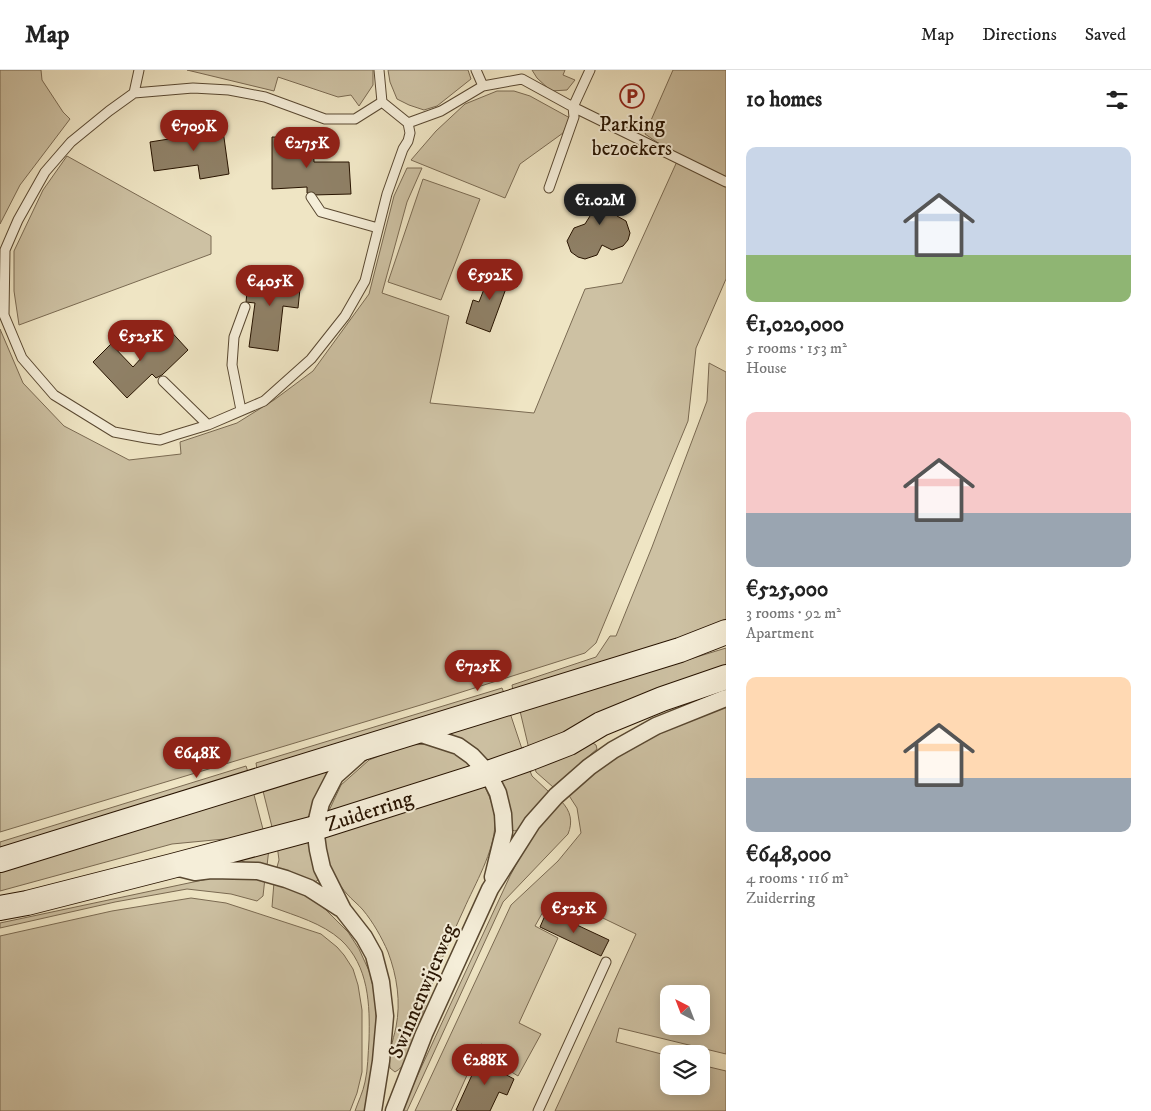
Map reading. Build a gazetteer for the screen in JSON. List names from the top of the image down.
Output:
{
  "streets": {
    "main road": ["Zuiderring"],
    "street": ["Swinnenwijerweg"]
  },
  "crossings": [
    ["Zuiderring", "Swinnenwijerweg"]
  ],
  "places": {
    "parking": ["Parking bezoekers"]
  },
  "north": "top left",
  "page": {
    "header": "Map",
    "nav": ["Map", "Directions", "Saved"],
    "heading": "10 homes",
    "price": [
      "€709K",
      "€275K",
      "€1.02M",
      "€592K",
      "€405K",
      "€525K",
      "€725K",
      "€648K",
      "€525K",
      "€288K"
    ],
    "list": [
      {
        "name": "€1,020,000",
        "note": "5 rooms · 153 m² · House"
      },
      {
        "name": "€525,000",
        "note": "3 rooms · 92 m² · Apartment"
      },
      {
        "name": "€648,000",
        "note": "4 rooms · 116 m² · Zuiderring"
      }
    ]
  }
}
